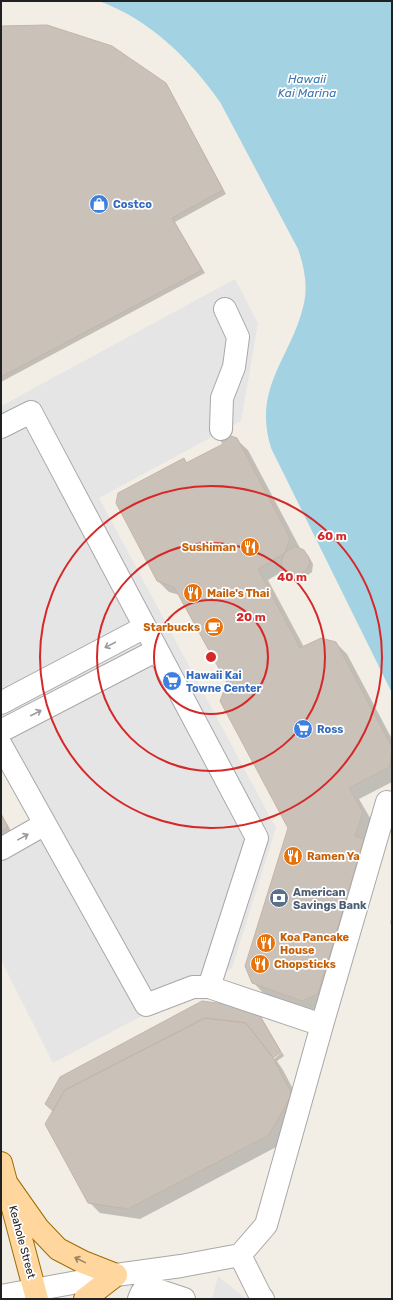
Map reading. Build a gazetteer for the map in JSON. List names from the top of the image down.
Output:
{
  "streets": {
    "main road": ["Keahole Street"]
  },
  "water": ["Hawaii Kai Marina"],
  "places": {
    "shop": ["Costco"],
    "restaurant": [
      "Sushiman",
      "Maile's Thai",
      "Ramen Ya",
      "Koa Pancake House",
      "Chopsticks"
    ],
    "cafe": ["Starbucks"],
    "supermarket": ["Hawaii Kai Towne Center", "Ross"],
    "bank": ["American Savings Bank"]
  },
  "rings": ["60 m", "40 m", "20 m"]
}
